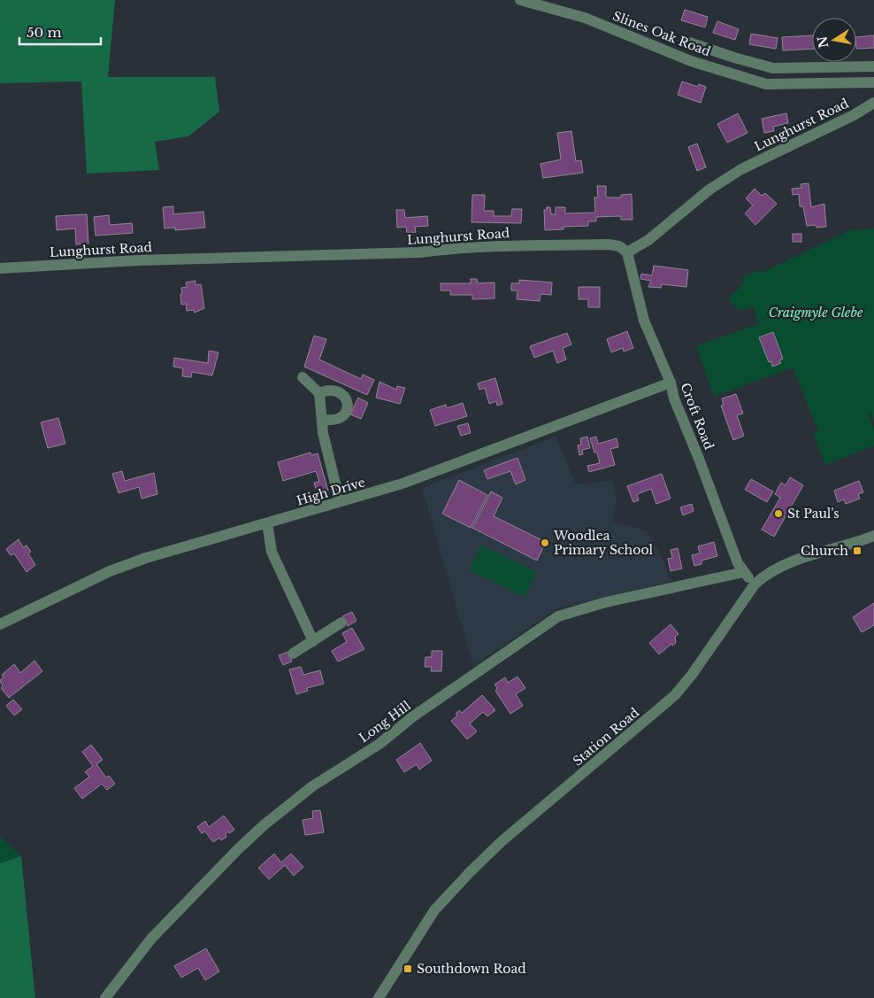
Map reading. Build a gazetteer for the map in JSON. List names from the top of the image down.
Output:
{
  "streets": {
    "street": [
      "Slines Oak Road",
      "Lunghurst Road",
      "Croft Road",
      "High Drive",
      "Long Hill",
      "Station Road"
    ]
  },
  "crossings": [
    ["Lunghurst Road", "Croft Road"],
    ["Croft Road", "High Drive"],
    ["Croft Road", "Long Hill"],
    ["Croft Road", "Station Road"]
  ],
  "parks": ["Craigmyle Glebe"],
  "places": {
    "other": ["St Paul's", "Woodlea Primary School"],
    "transit": ["Church", "Southdown Road"]
  },
  "scale_bar": "50 m",
  "north": "left"
}
